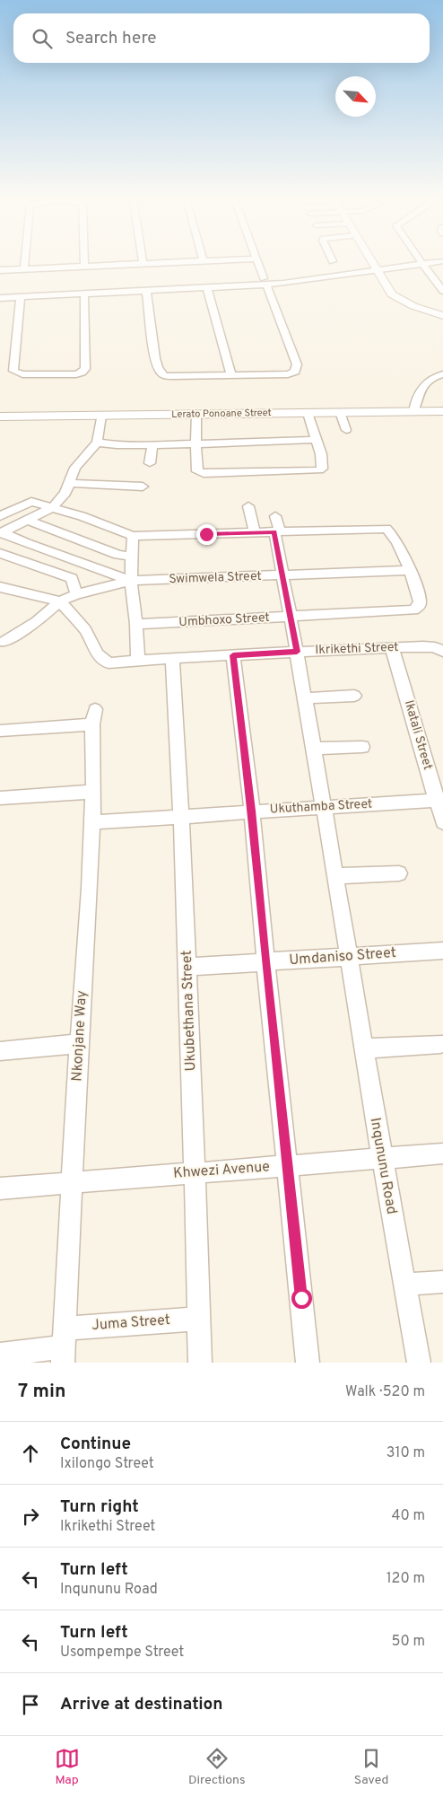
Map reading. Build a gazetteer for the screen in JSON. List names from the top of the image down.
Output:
{
  "streets": {
    "street": [
      "Lerato Ponoane Street",
      "Swimwela Street",
      "Umbhoxo Street",
      "Ikrikethi Street",
      "Ikatali Street",
      "Ukuthamba Street",
      "Umdaniso Street",
      "Ukubethana Street",
      "Nkonjane Way",
      "Inqununu Road",
      "Khwezi Avenue",
      "Juma Street"
    ]
  },
  "crossings": [
    ["Swimwela Street", "Umbhoxo Street"],
    ["Swimwela Street", "Inqununu Road"],
    ["Umbhoxo Street", "Inqununu Road"],
    ["Ikrikethi Street", "Ikatali Street"],
    ["Ikrikethi Street", "Ukubethana Street"],
    ["Ikrikethi Street", "Inqununu Road"],
    ["Ikatali Street", "Ukuthamba Street"],
    ["Ukuthamba Street", "Ukubethana Street"],
    ["Ukuthamba Street", "Nkonjane Way"],
    ["Ukuthamba Street", "Inqununu Road"],
    ["Umdaniso Street", "Ukubethana Street"],
    ["Umdaniso Street", "Inqununu Road"],
    ["Ukubethana Street", "Khwezi Avenue"],
    ["Ukubethana Street", "Juma Street"],
    ["Nkonjane Way", "Khwezi Avenue"],
    ["Nkonjane Way", "Juma Street"],
    ["Inqununu Road", "Khwezi Avenue"]
  ],
  "north": "bottom right",
  "page": {
    "search": "Search here",
    "heading": ["7 min", "Walk · 520 m"],
    "list": [
      ["Continue", "Ixilongo Street", "310 m"],
      ["Turn right", "Ikrikethi Street", "40 m"],
      ["Turn left", "Inqununu Road", "120 m"],
      ["Turn left", "Usompempe Street", "50 m"],
      "Arrive at destination"
    ],
    "nav": ["Map", "Directions", "Saved"]
  }
}
